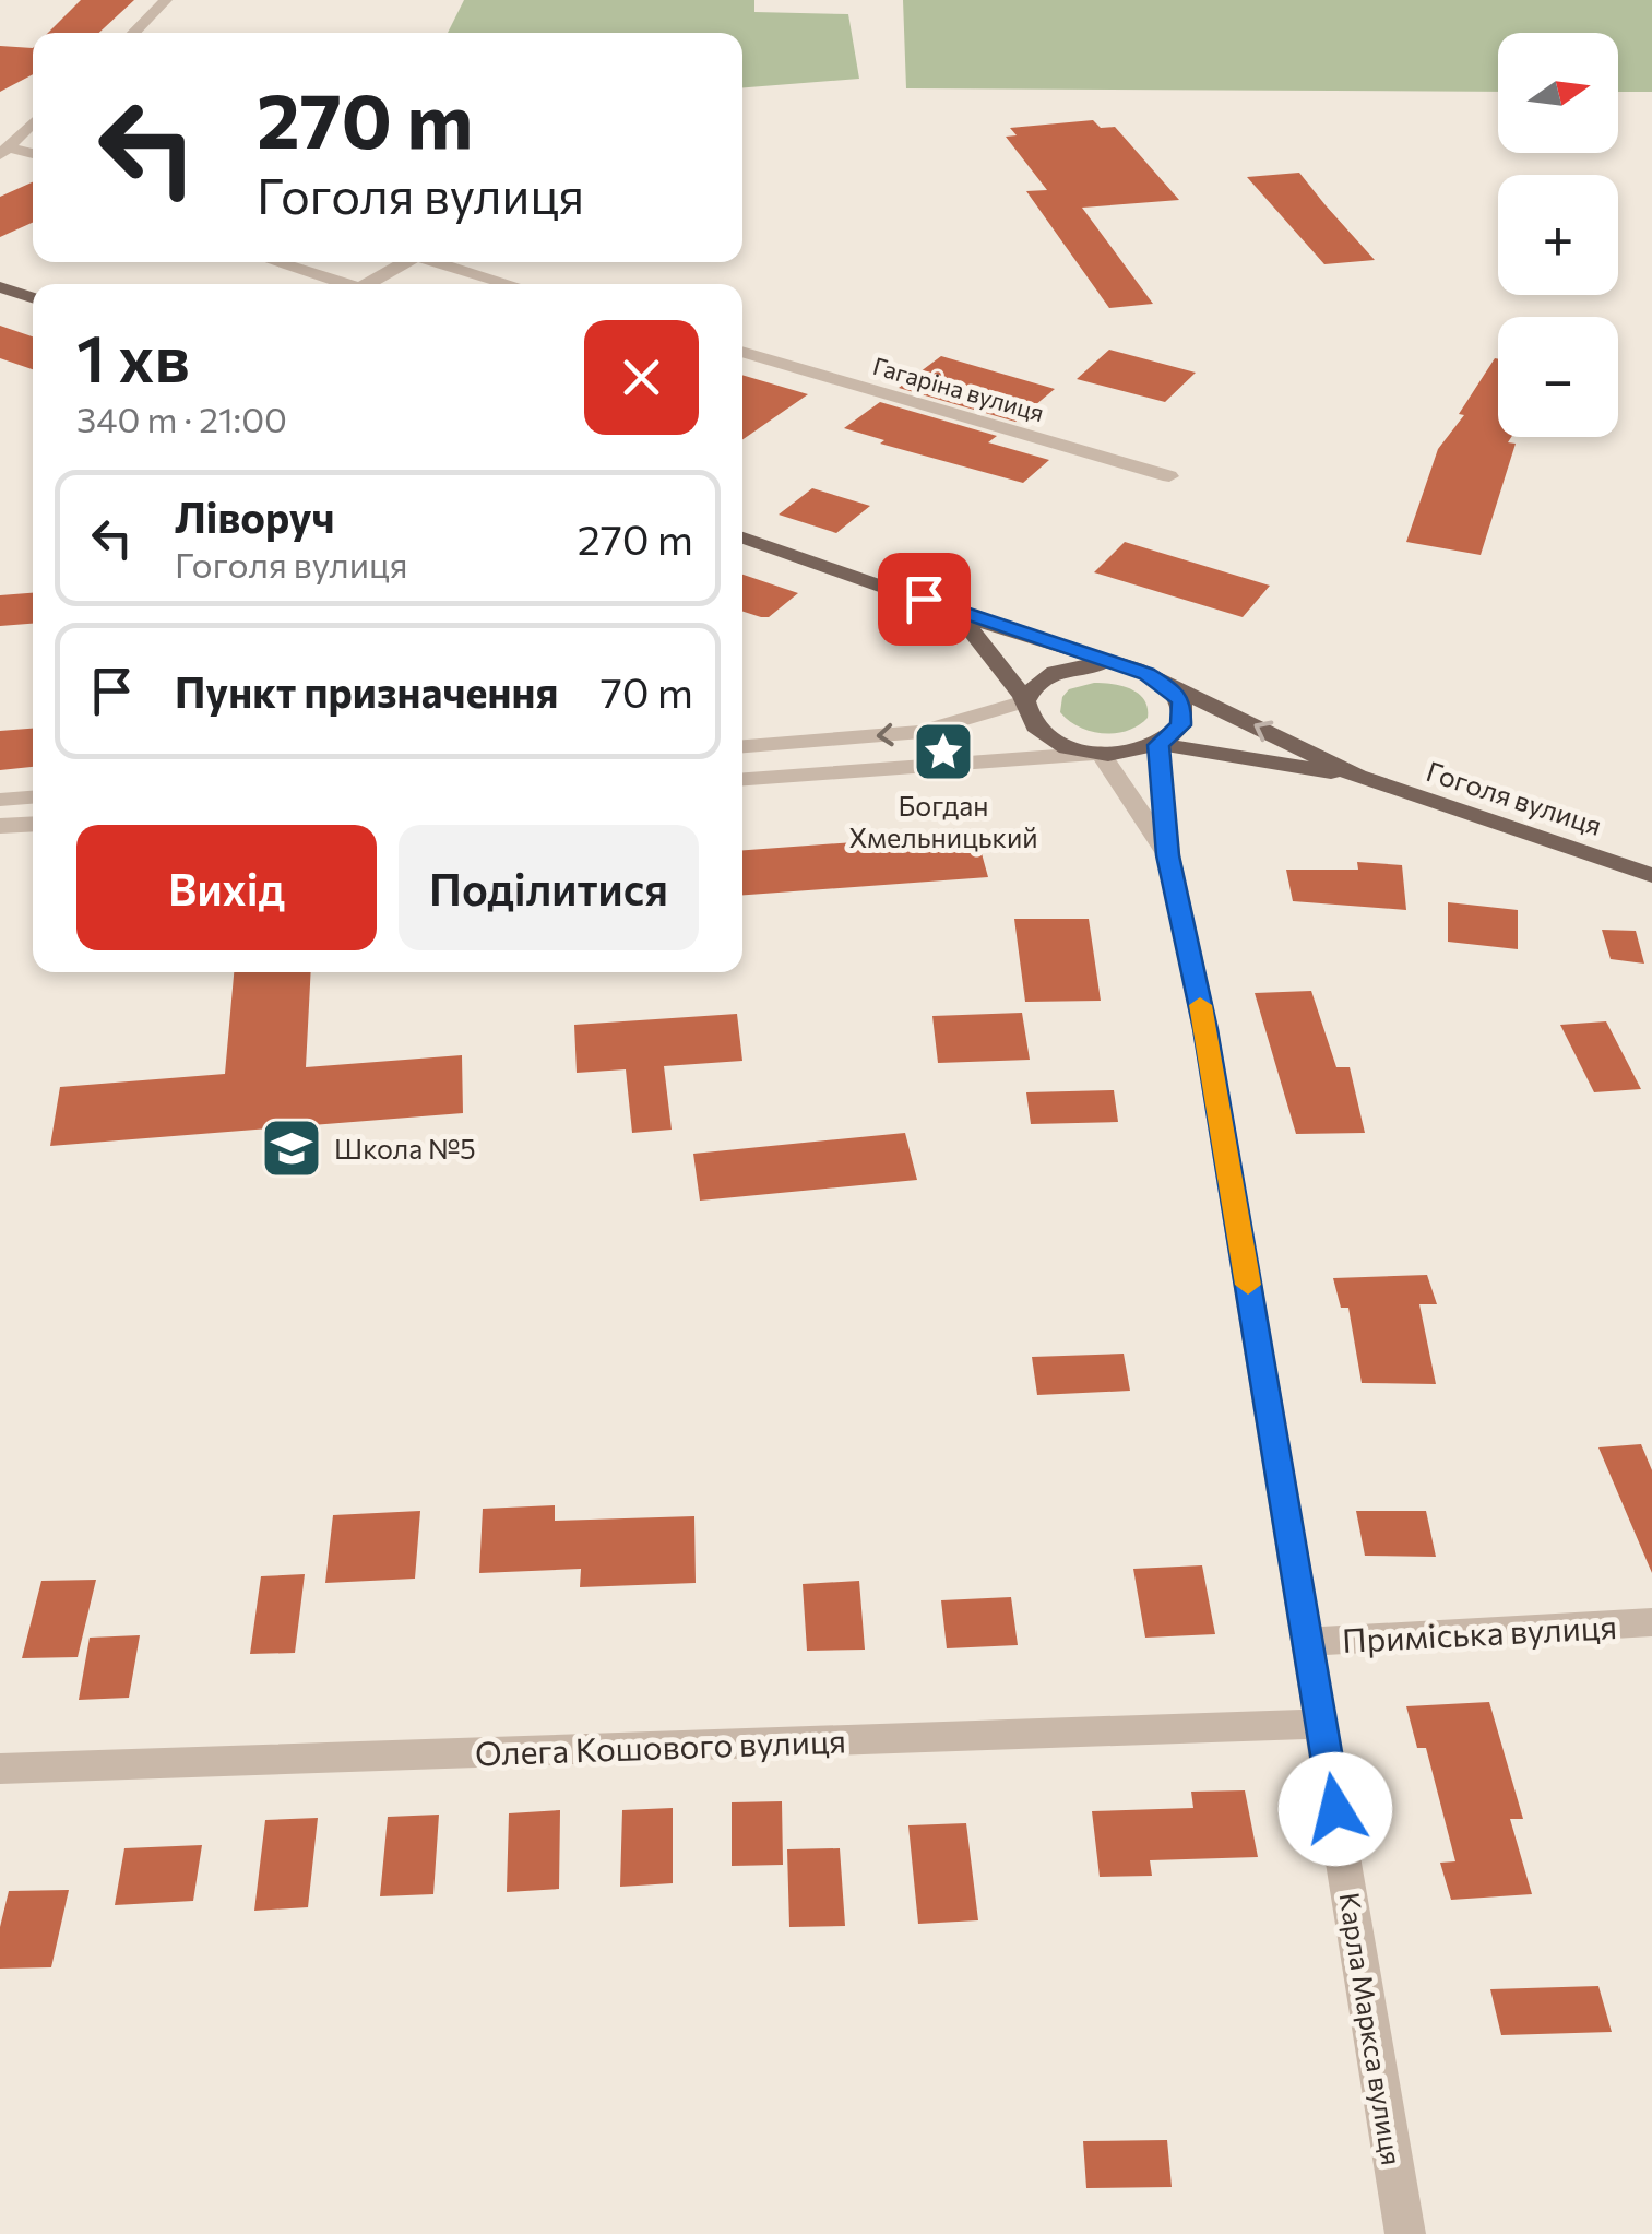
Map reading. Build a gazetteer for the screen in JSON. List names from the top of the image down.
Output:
{
  "streets": {
    "main road": ["Гоголя вулиця"],
    "street": [
      "Гагаріна вулиця",
      "Приміська вулиця",
      "Олега Кошового вулиця",
      "Карла Маркса вулиця"
    ]
  },
  "crossings": [
    ["Гоголя вулиця", "Карла Маркса вулиця"],
    ["Приміська вулиця", "Карла Маркса вулиця"],
    ["Олега Кошового вулиця", "Карла Маркса вулиця"]
  ],
  "places": {
    "place": ["Богдан Хмельницький"],
    "school or university": ["Школа №5"]
  },
  "north": "right",
  "page": {
    "map_buttons": ["+", "−"],
    "turn": ["270 m", "Гоголя вулиця"],
    "heading": ["1 хв", "340 m · 21:00"],
    "list": [
      {
        "name": "Ліворуч",
        "note": "Гоголя вулиця",
        "value": "270 m"
      },
      {
        "name": "Пункт призначення",
        "value": "70 m"
      }
    ],
    "buttons": ["Вихід", "Поділитися"]
  }
}
